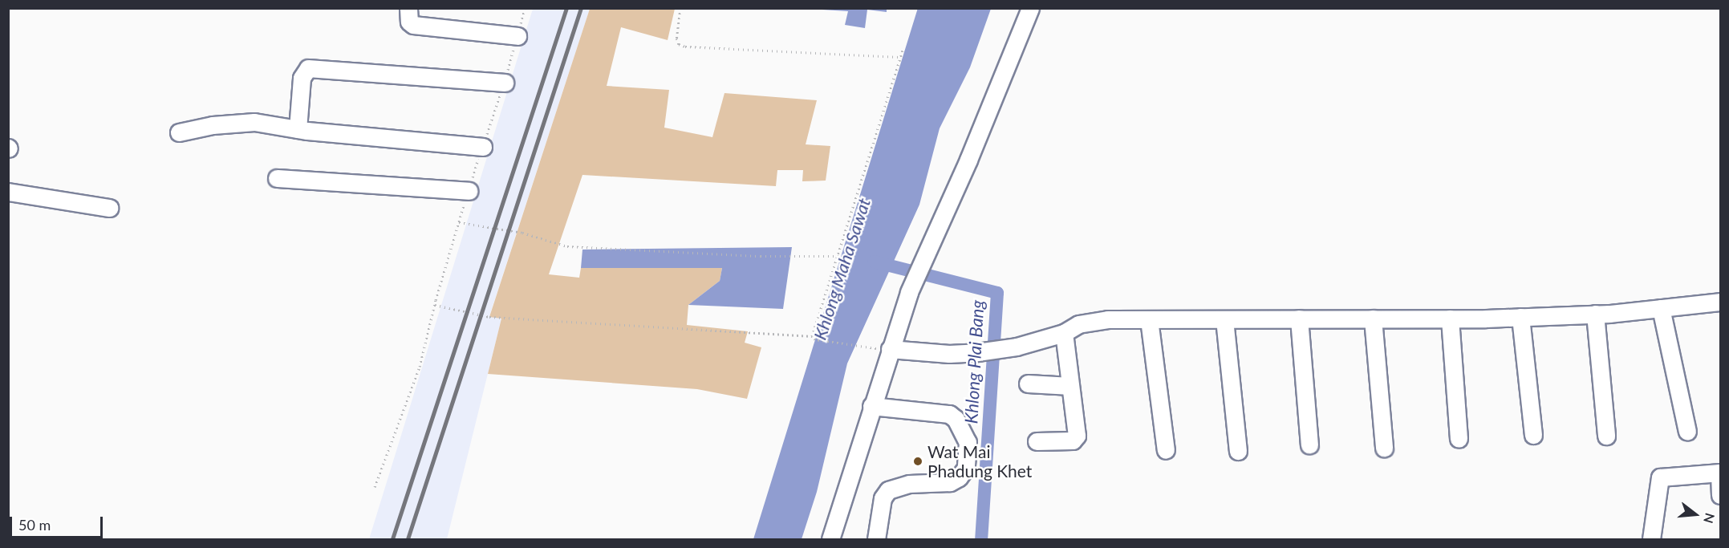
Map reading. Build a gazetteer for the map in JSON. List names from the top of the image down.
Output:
{
  "water": ["Khlong Maha Sawat", "Khlong Plai Bang"],
  "places": ["Wat Mai Phadung Khet"],
  "scale_bar": "50 m",
  "north": "right"
}
